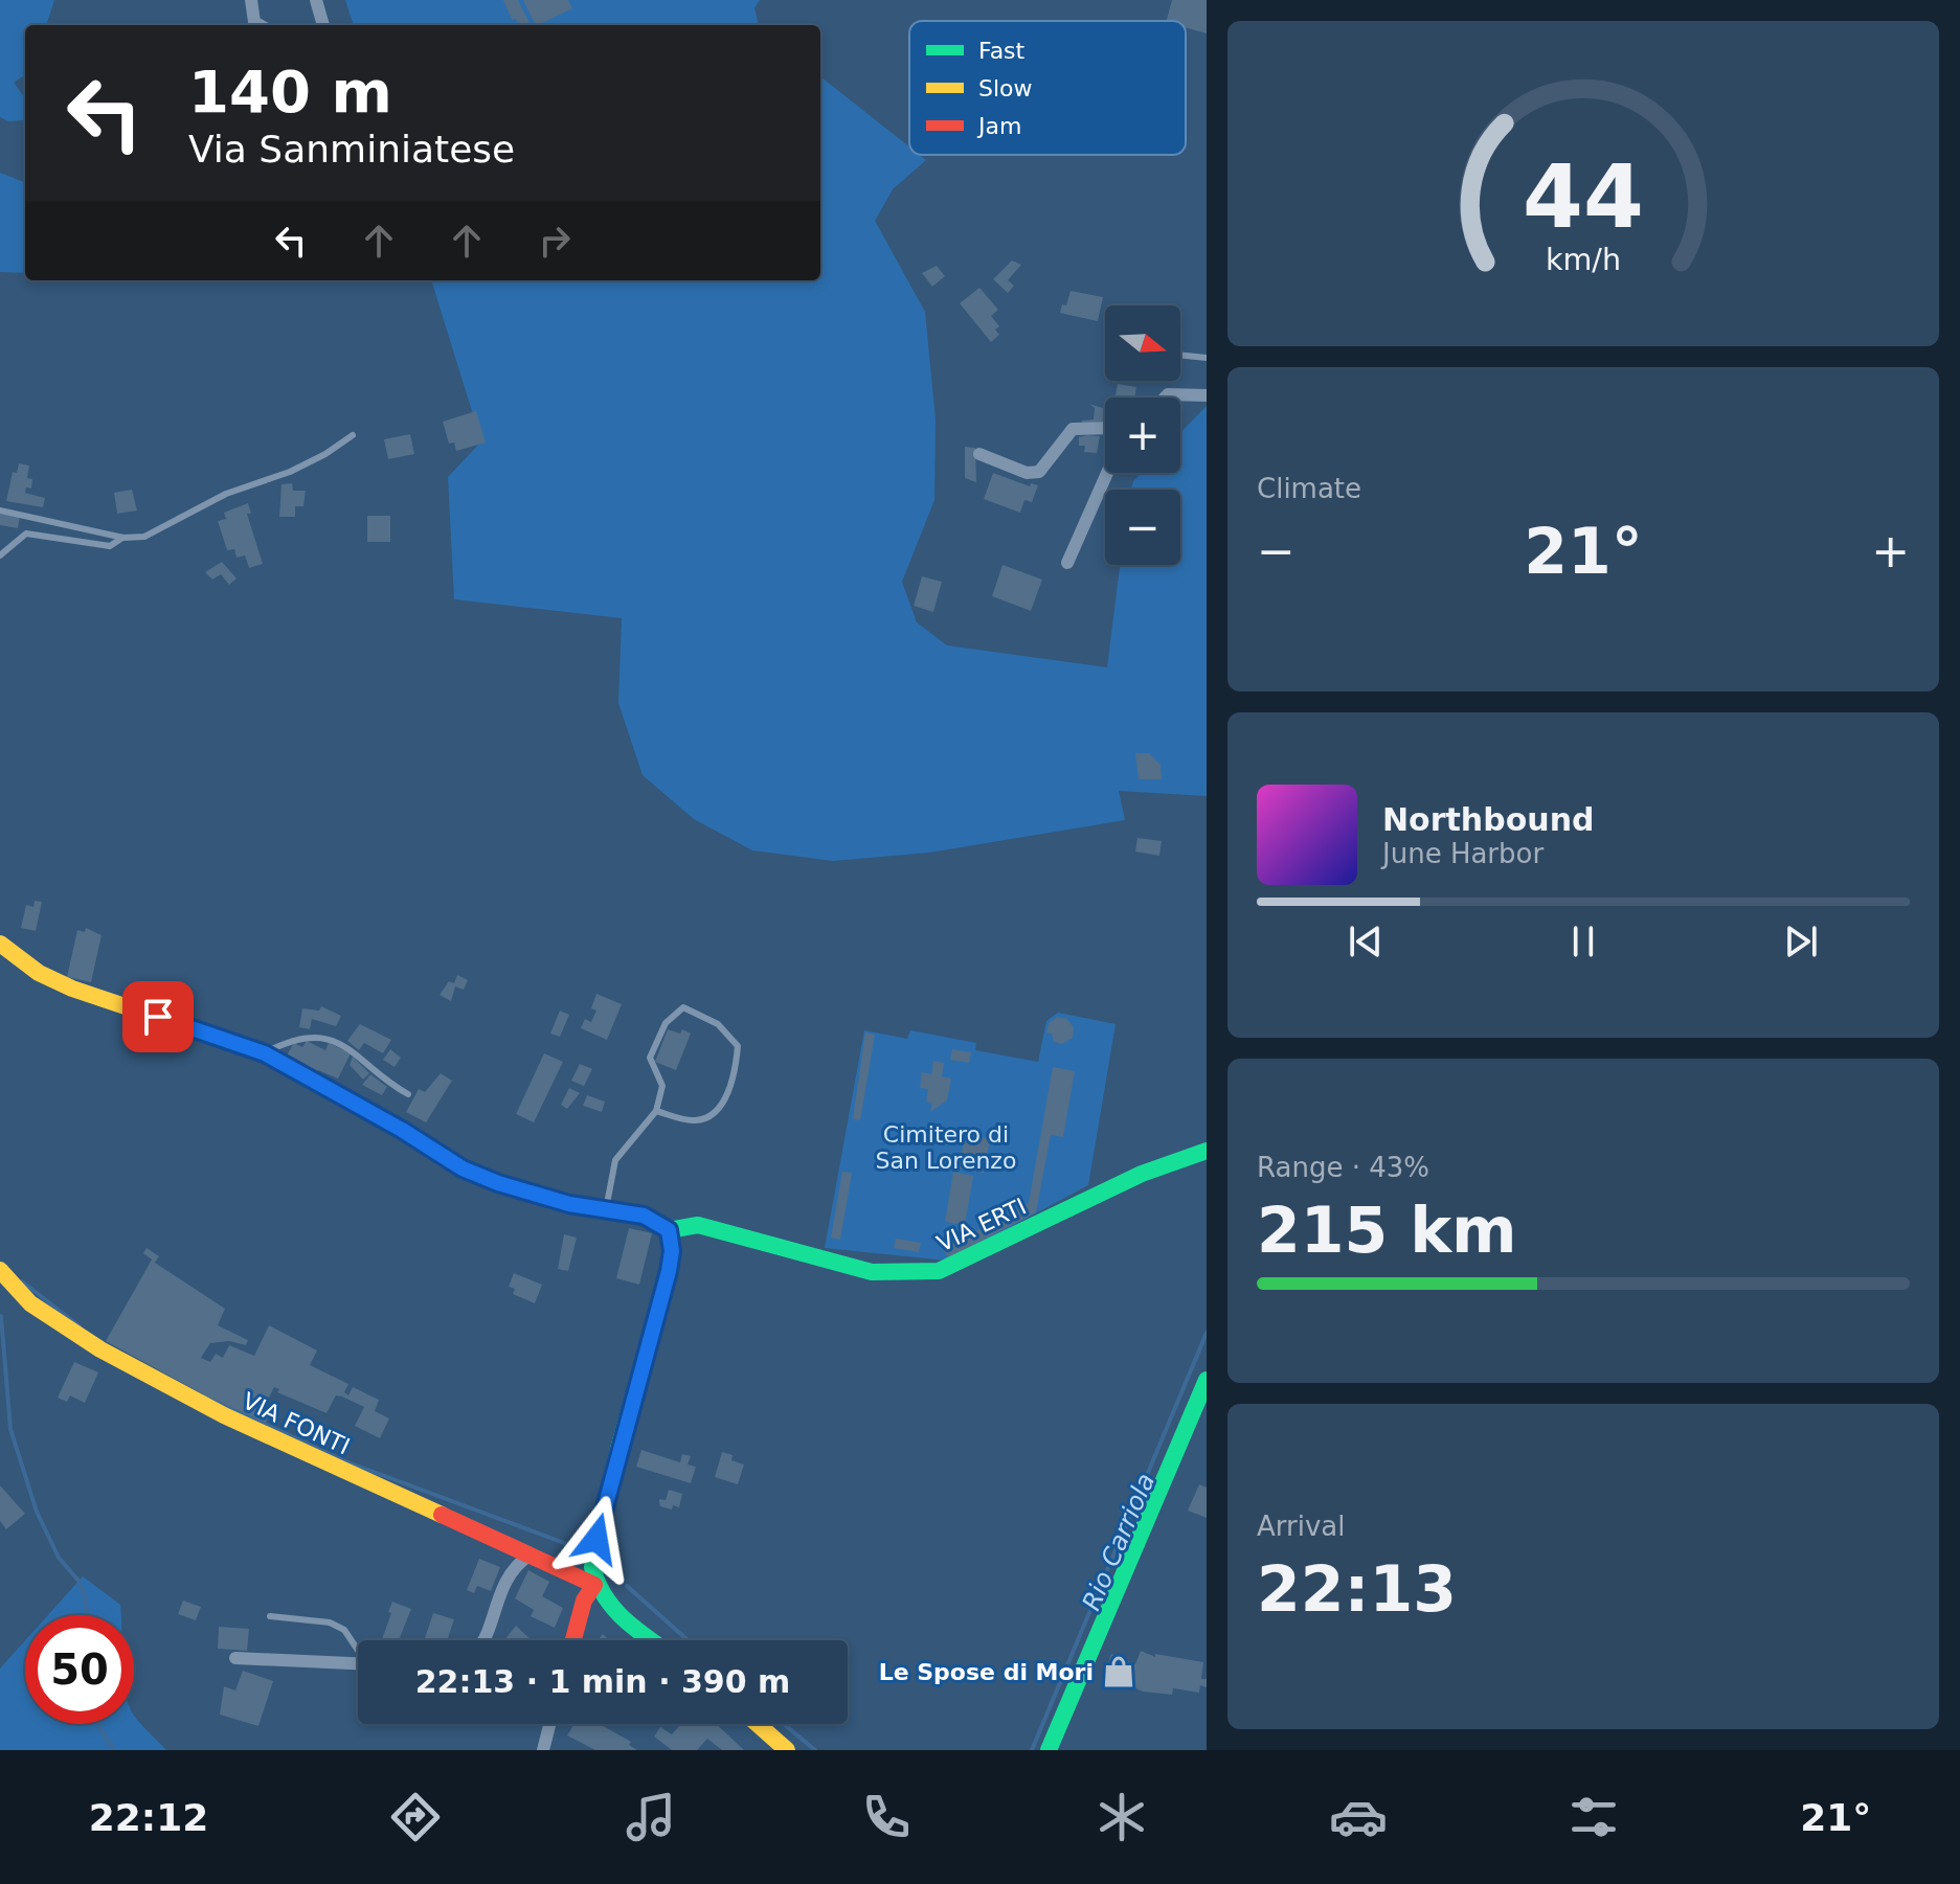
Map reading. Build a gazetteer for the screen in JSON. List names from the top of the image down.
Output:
{
  "streets": {
    "main road": ["VIA ERTI", "VIA FONTI"]
  },
  "water": ["Rio Carriola"],
  "parks": ["Cimitero di San Lorenzo"],
  "places": {
    "shop": ["Le Spose di Mori"]
  },
  "legend": ["Fast", "Slow", "Jam"],
  "north": "right",
  "page": {
    "turn": ["140 m", "Via Sanminiatese"],
    "map_buttons": ["+", "−"],
    "tile": [
      "Climate",
      ["Range · 43%", "215 km"],
      ["Arrival", "22:13"]
    ],
    "heat": ["−", "21°", "+"],
    "song": ["Northbound", "June Harbor"],
    "limit": "50",
    "trip": "22:13 · 1 min · 390 m",
    "tabs": ["22:12", "21°"],
    "gauge": ["44", "km/h"]
  }
}
